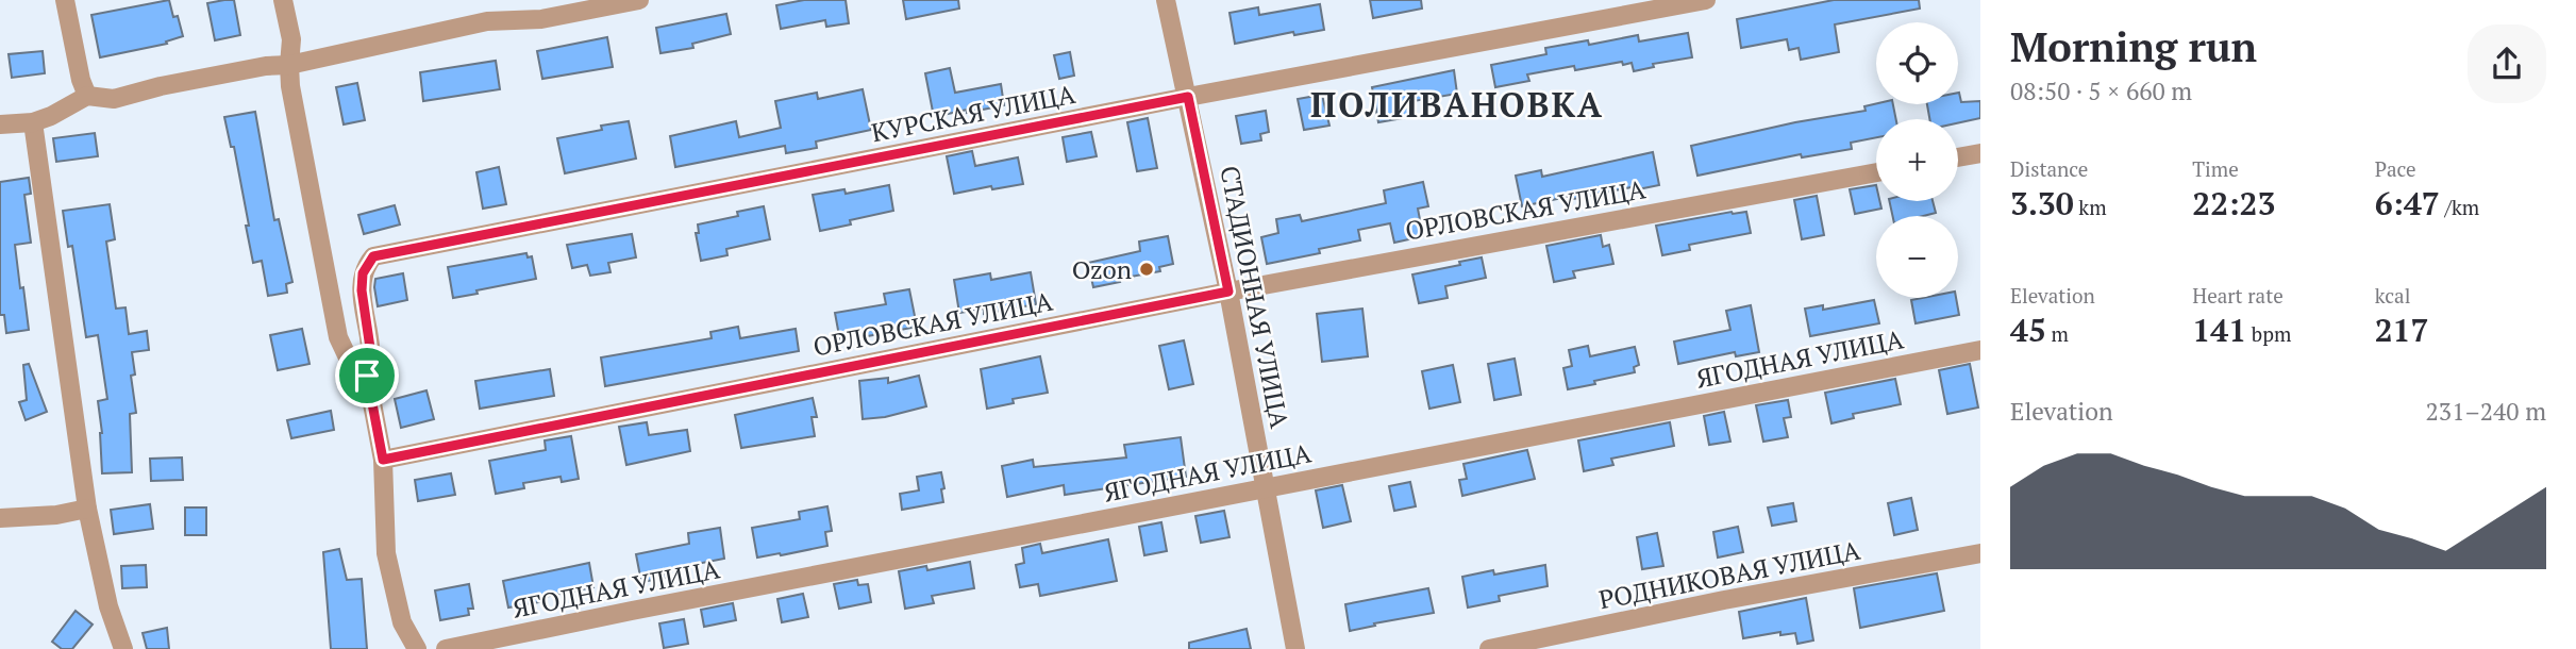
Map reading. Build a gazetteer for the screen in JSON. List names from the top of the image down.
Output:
{
  "streets": {
    "street": [
      "КУРСКАЯ УЛИЦА",
      "ОРЛОВСКАЯ УЛИЦА",
      "СТАДИОННАЯ УЛИЦА",
      "ЯГОДНАЯ УЛИЦА",
      "РОДНИКОВАЯ УЛИЦА"
    ]
  },
  "crossings": [
    ["КУРСКАЯ УЛИЦА", "СТАДИОННАЯ УЛИЦА"],
    ["ОРЛОВСКАЯ УЛИЦА", "СТАДИОННАЯ УЛИЦА"],
    ["СТАДИОННАЯ УЛИЦА", "ЯГОДНАЯ УЛИЦА"]
  ],
  "districts": ["ПОЛИВАНОВКА"],
  "places": ["Ozon"],
  "page": {
    "heading": ["Morning run", "08:50 · 5 × 660 m"],
    "map_buttons": ["+", "−"],
    "stats": [
      ["Distance", "3.30 km"],
      ["Time", "22:23"],
      ["Pace", "6:47 /km"],
      ["Elevation", "45 m"],
      ["Heart rate", "141 bpm"],
      ["kcal", "217"]
    ],
    "chart": ["Elevation", "231–240 m"]
  }
}
